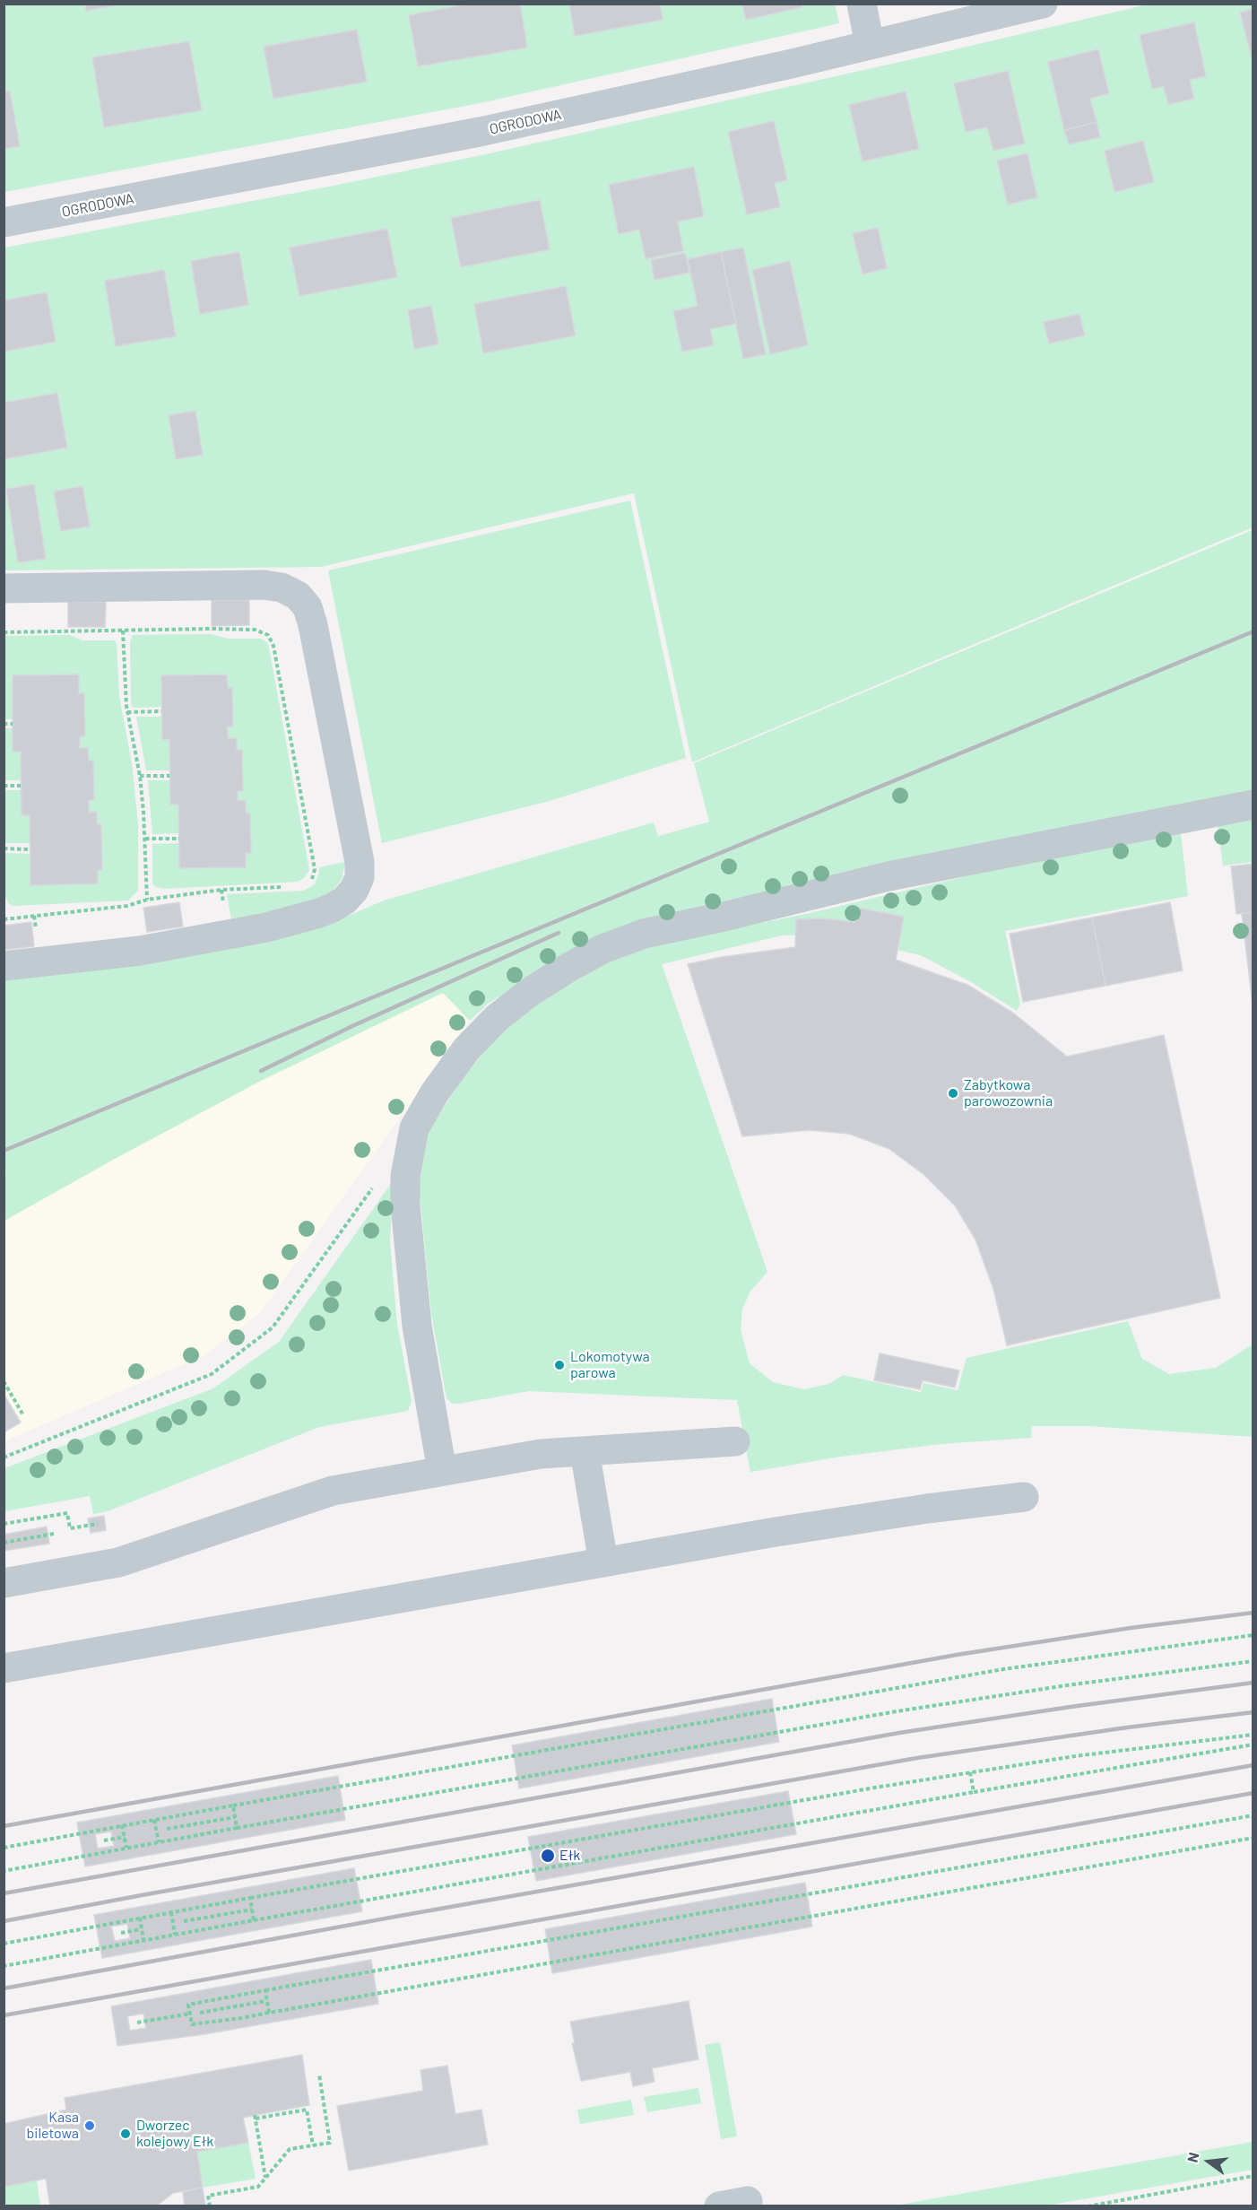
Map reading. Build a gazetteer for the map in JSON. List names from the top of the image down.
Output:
{
  "streets": {
    "street": ["OGRODOWA"]
  },
  "places": [
    "Zabytkowa parowozownia",
    "Lokomotywa parowa",
    "Ełk",
    "Kasa biletowa",
    "Dworzec kolejowy Ełk"
  ],
  "north": "left"
}
